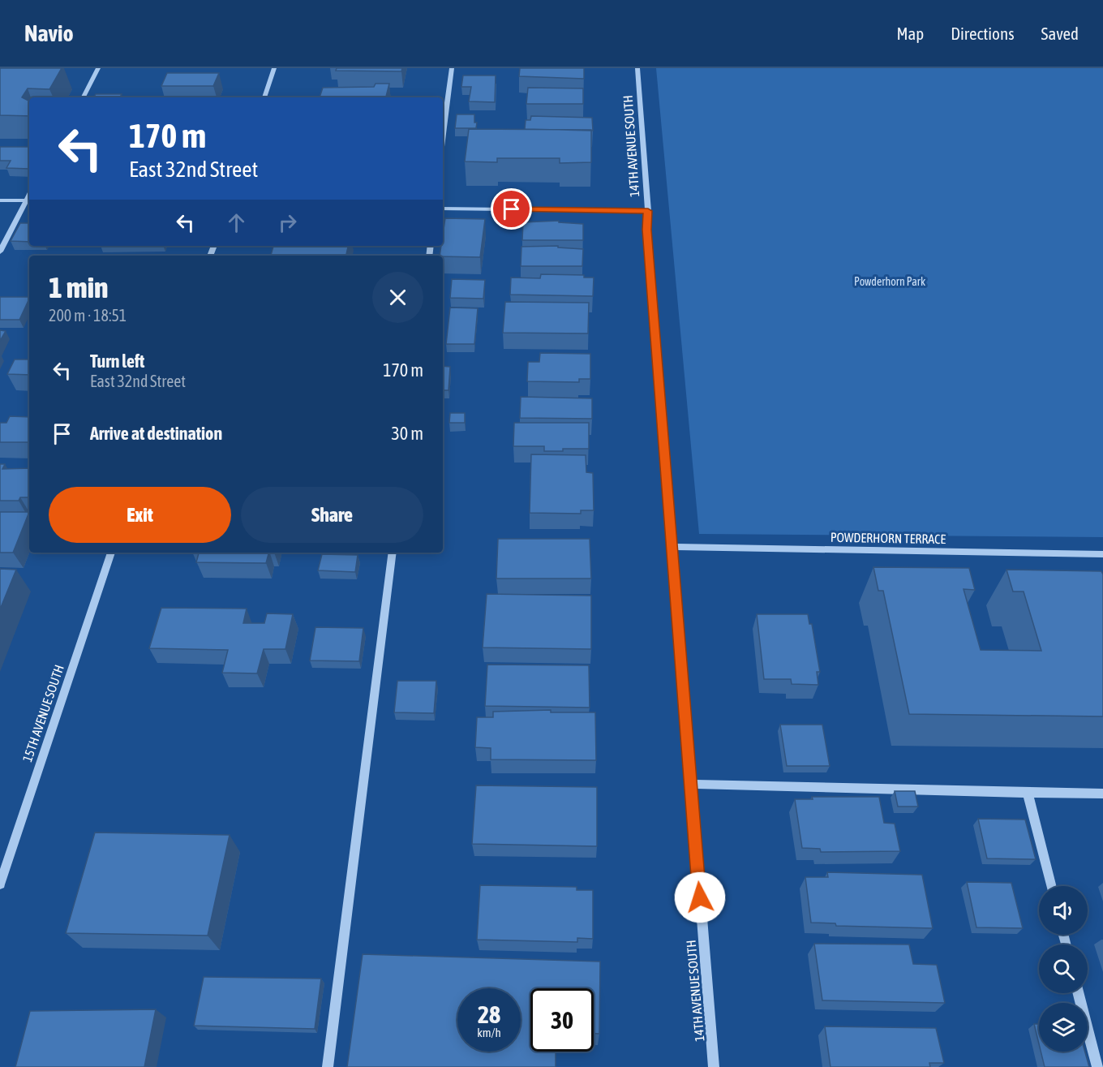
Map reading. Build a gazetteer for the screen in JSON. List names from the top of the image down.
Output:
{
  "streets": {
    "street": ["14TH AVENUE SOUTH", "POWDERHORN TERRACE", "15TH AVENUE SOUTH"]
  },
  "crossings": [
    ["14TH AVENUE SOUTH", "POWDERHORN TERRACE"]
  ],
  "parks": ["Powderhorn Park"],
  "page": {
    "header": "Navio",
    "nav": ["Map", "Directions", "Saved"],
    "turn": ["170 m", "East 32nd Street"],
    "heading": ["1 min", "200 m · 18:51"],
    "list": [
      {
        "name": "Turn left",
        "note": "East 32nd Street",
        "value": "170 m"
      },
      {
        "name": "Arrive at destination",
        "value": "30 m"
      }
    ],
    "buttons": ["Exit", "Share"],
    "speed": "28 km/h",
    "limit": "30"
  }
}
